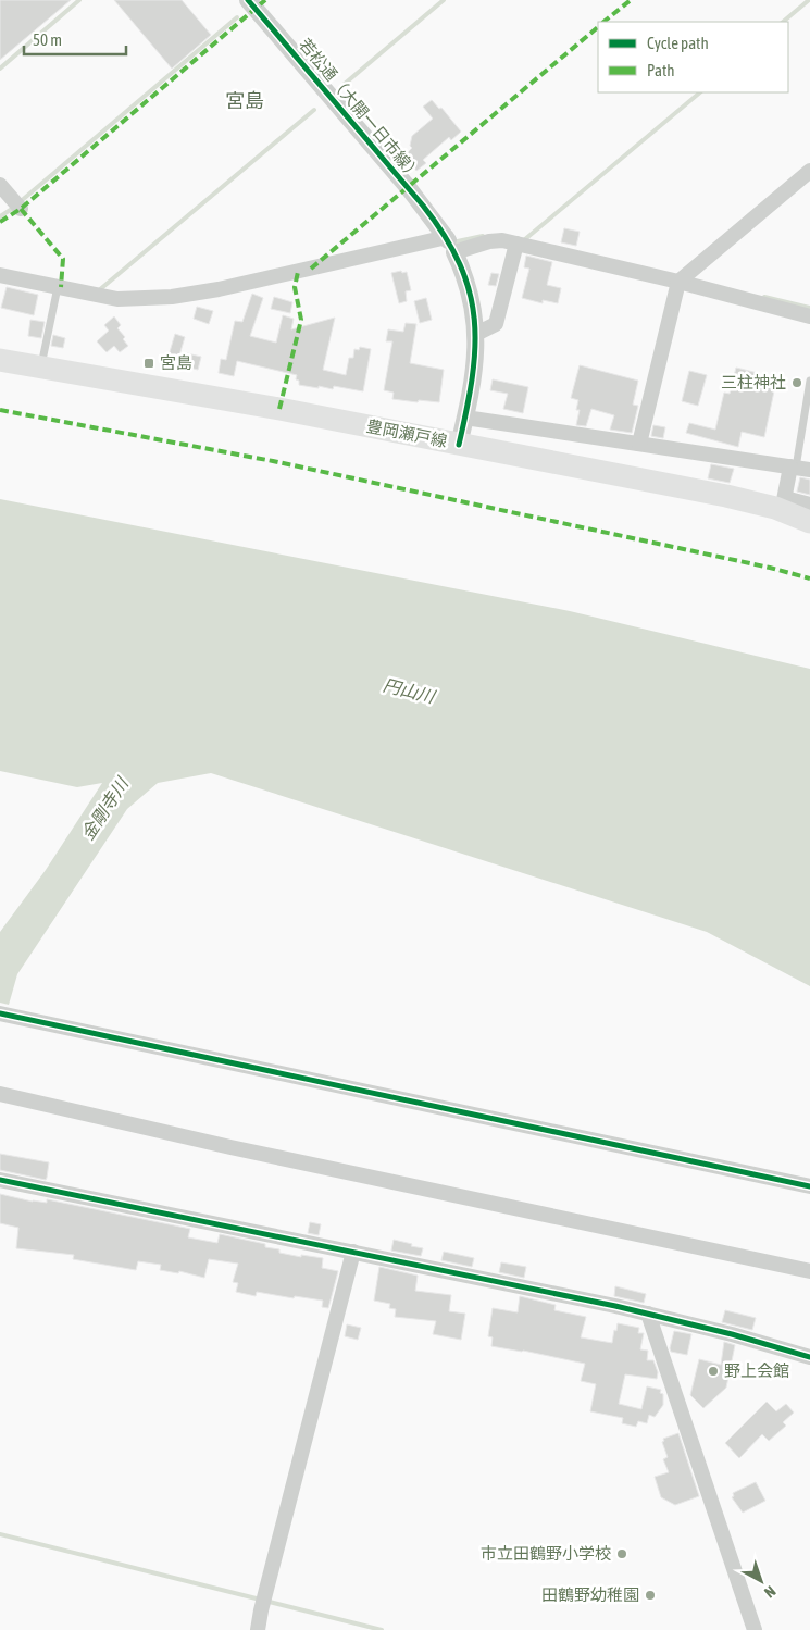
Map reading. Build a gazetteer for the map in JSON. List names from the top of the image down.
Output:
{
  "streets": {
    "main road": ["豊岡瀬戸線"],
    "street": ["若松通（大開一日市線）"]
  },
  "crossings": [
    ["若松通（大開一日市線）", "豊岡瀬戸線"]
  ],
  "districts": ["宮島"],
  "water": ["円山川", "金剛寺川"],
  "places": {
    "transit": ["宮島"],
    "other": [
      "三柱神社",
      "野上会館",
      "市立田鶴野小学校",
      "田鶴野幼稚園"
    ]
  },
  "legend": ["Cycle path", "Path"],
  "scale_bar": "50 m",
  "north": "bottom right"
}
